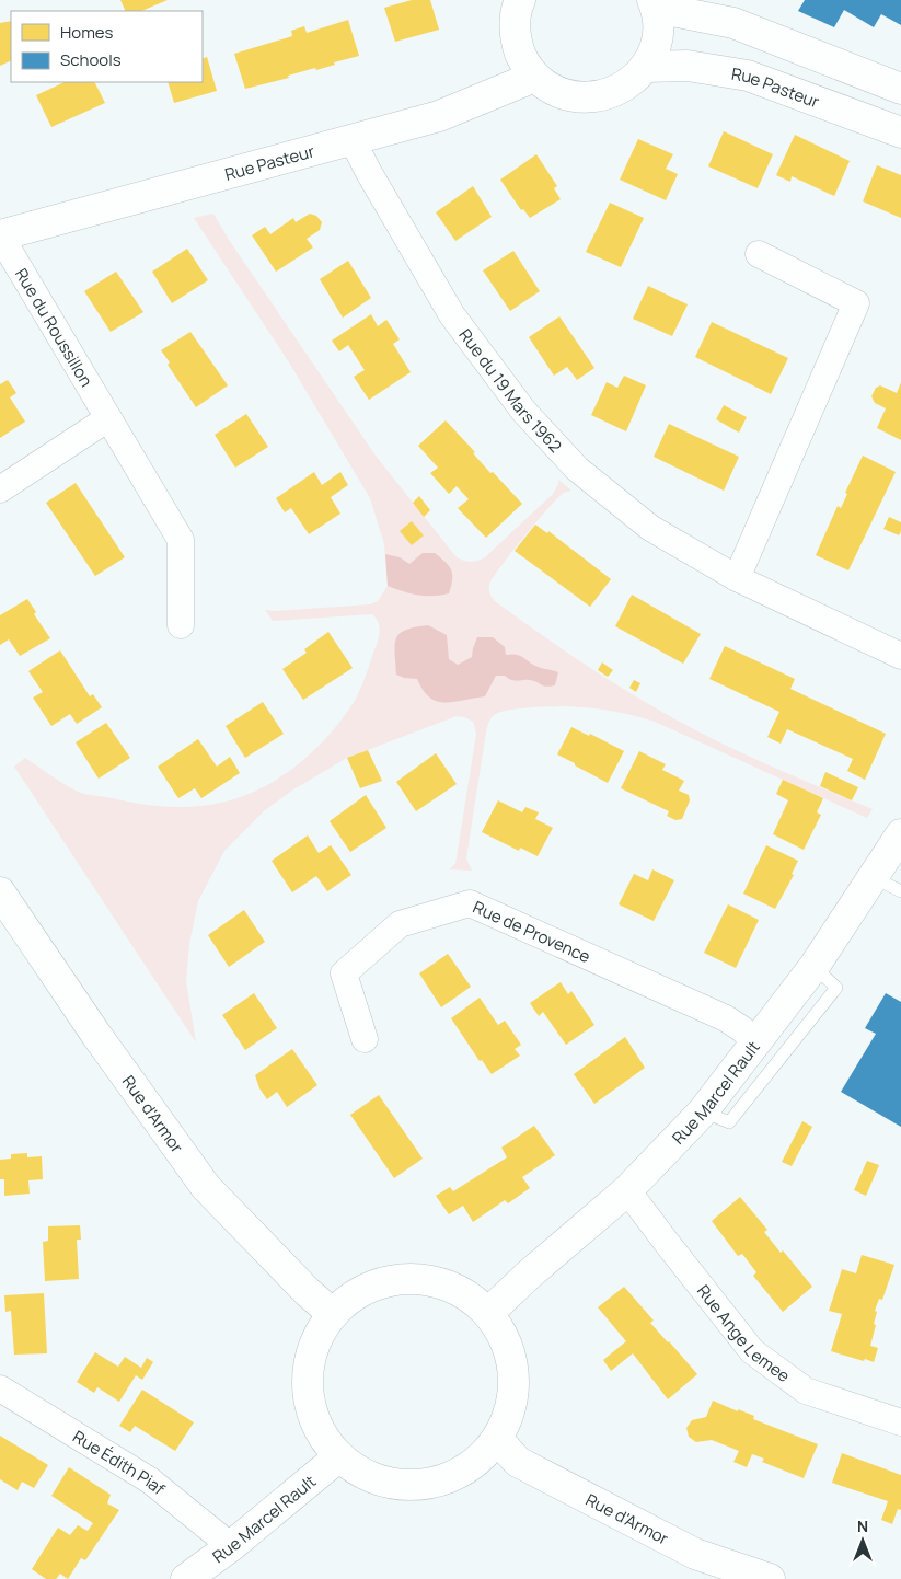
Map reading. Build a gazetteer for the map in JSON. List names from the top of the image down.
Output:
{
  "streets": {
    "street": [
      "Rue Pasteur",
      "Rue du Roussillon",
      "Rue du 19 Mars 1962",
      "Rue de Provence",
      "Rue Marcel Rault",
      "Rue d'Armor",
      "Rue Ange Lemee",
      "Rue Édith Piaf"
    ]
  },
  "crossings": [
    ["Rue Pasteur", "Rue du Roussillon"],
    ["Rue Pasteur", "Rue du 19 Mars 1962"],
    ["Rue de Provence", "Rue Marcel Rault"],
    ["Rue Marcel Rault", "Rue Ange Lemee"],
    ["Rue Marcel Rault", "Rue Édith Piaf"]
  ],
  "legend": ["Homes", "Schools"],
  "north": "top"
}
